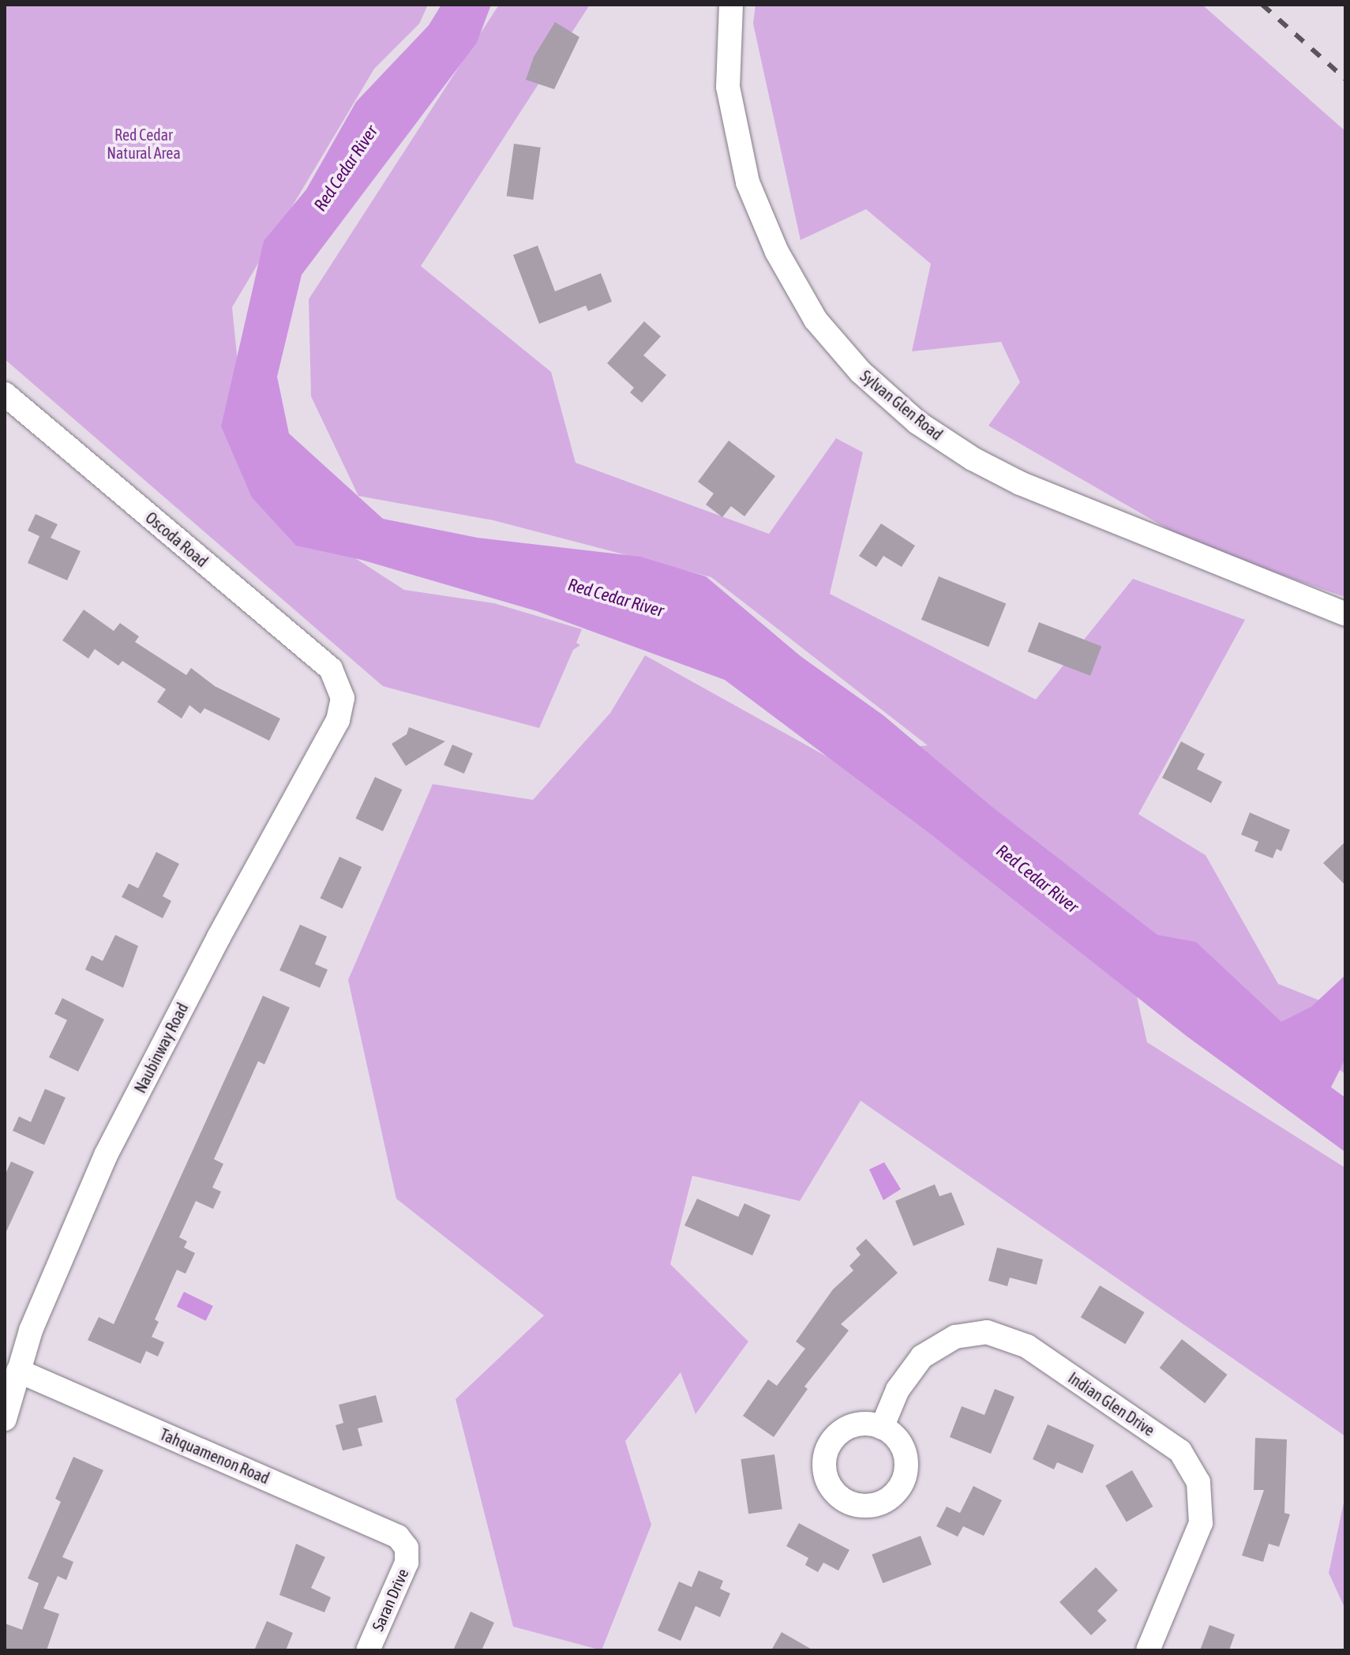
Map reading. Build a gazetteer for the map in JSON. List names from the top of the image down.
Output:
{
  "streets": {
    "street": [
      "Sylvan Glen Road",
      "Oscoda Road",
      "Naubinway Road",
      "Indian Glen Drive",
      "Tahquamenon Road",
      "Saran Drive"
    ]
  },
  "crossings": [
    ["Oscoda Road", "Naubinway Road"],
    ["Naubinway Road", "Tahquamenon Road"],
    ["Tahquamenon Road", "Saran Drive"]
  ],
  "water": ["Red Cedar River"],
  "parks": ["Red Cedar Natural Area"]
}
